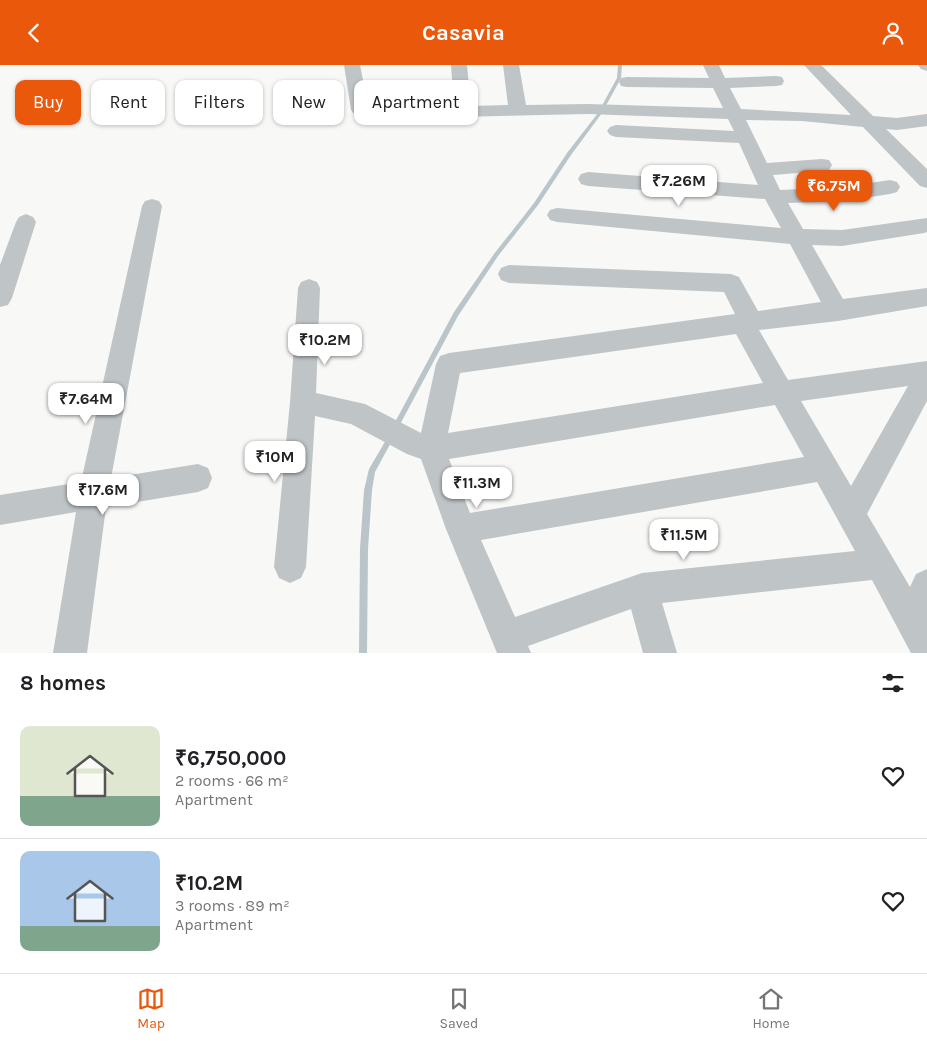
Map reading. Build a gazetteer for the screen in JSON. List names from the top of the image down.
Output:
{
  "page": {
    "header": "Casavia",
    "chip": [
      "Buy",
      "Rent",
      "Filters",
      "New",
      "Apartment"
    ],
    "price": [
      "₹7.26M",
      "₹6.75M",
      "₹10.2M",
      "₹7.64M",
      "₹10M",
      "₹11.3M",
      "₹17.6M",
      "₹11.5M"
    ],
    "heading": "8 homes",
    "list": [
      {
        "name": "₹6,750,000",
        "note": "2 rooms · 66 m² · Apartment"
      },
      {
        "name": "₹10.2M",
        "note": "3 rooms · 89 m² · Apartment"
      }
    ],
    "tabs": ["Map", "Saved", "Home"]
  }
}
